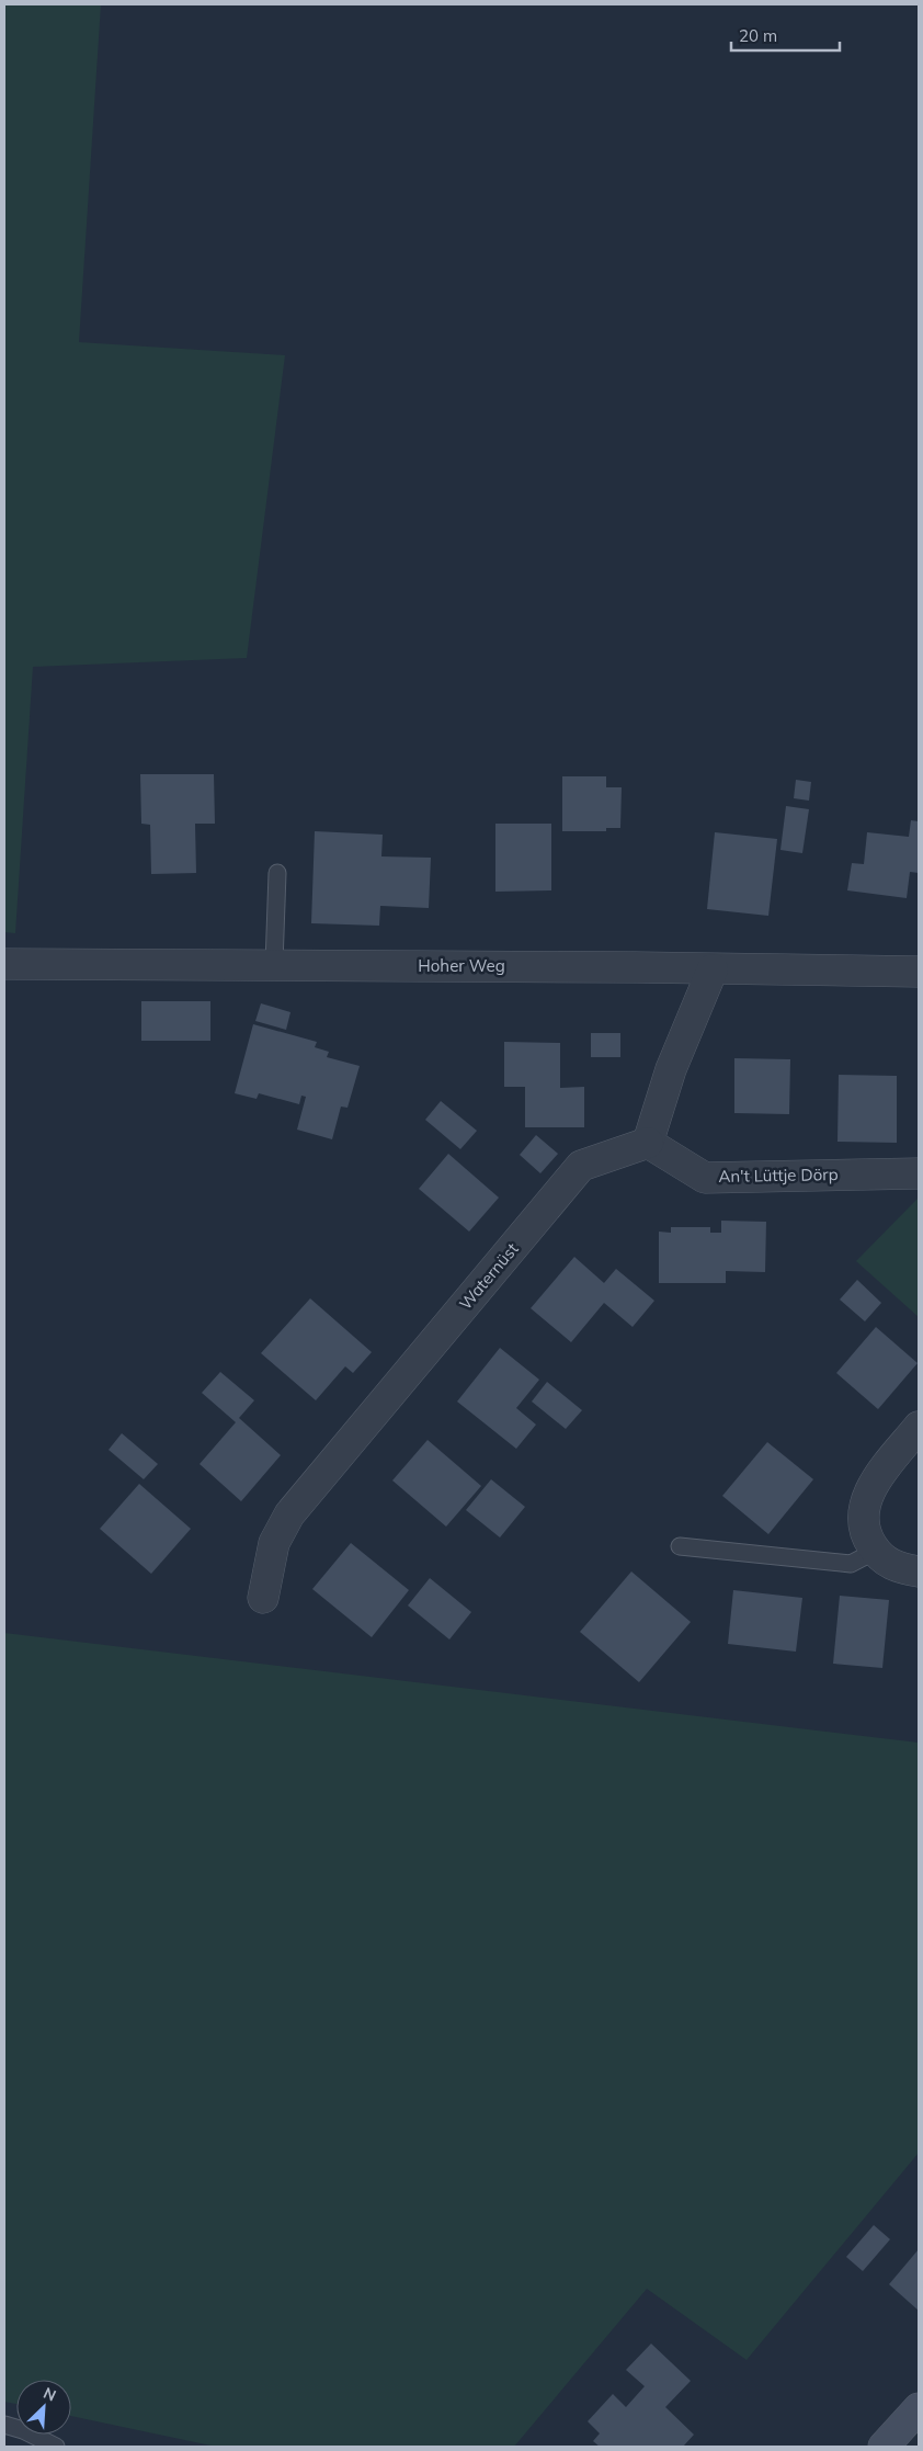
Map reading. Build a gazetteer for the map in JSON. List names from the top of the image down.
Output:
{
  "streets": {
    "street": ["Hoher Weg", "An't Lüttje Dörp", "Waternüst"]
  },
  "crossings": [
    ["An't Lüttje Dörp", "Waternüst"]
  ],
  "scale_bar": "20 m",
  "north": "top right"
}
